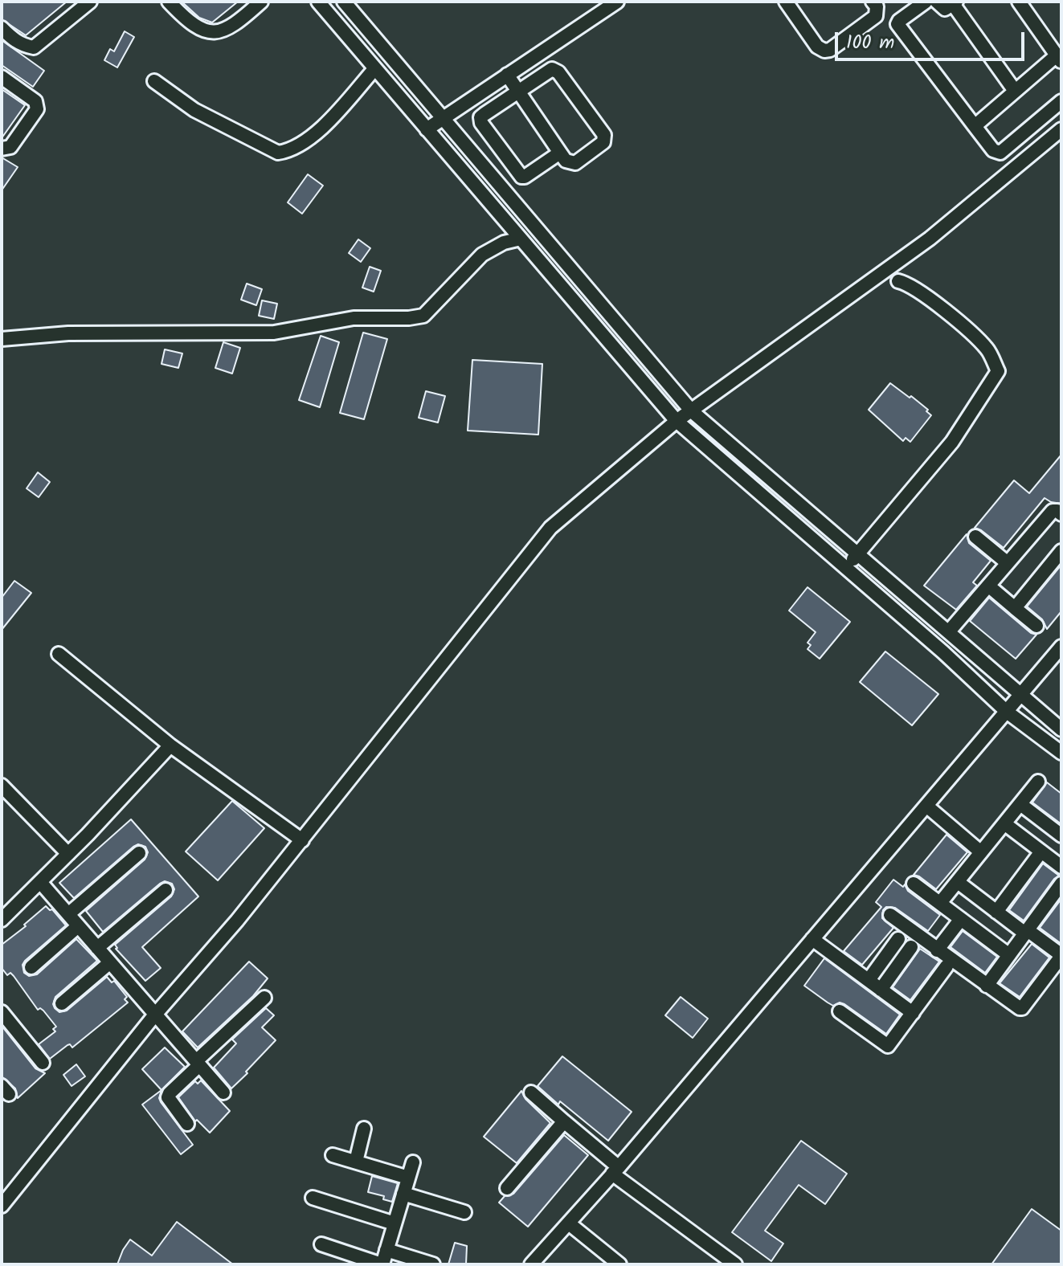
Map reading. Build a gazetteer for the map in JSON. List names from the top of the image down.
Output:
{
  "scale_bar": "100 m"
}
